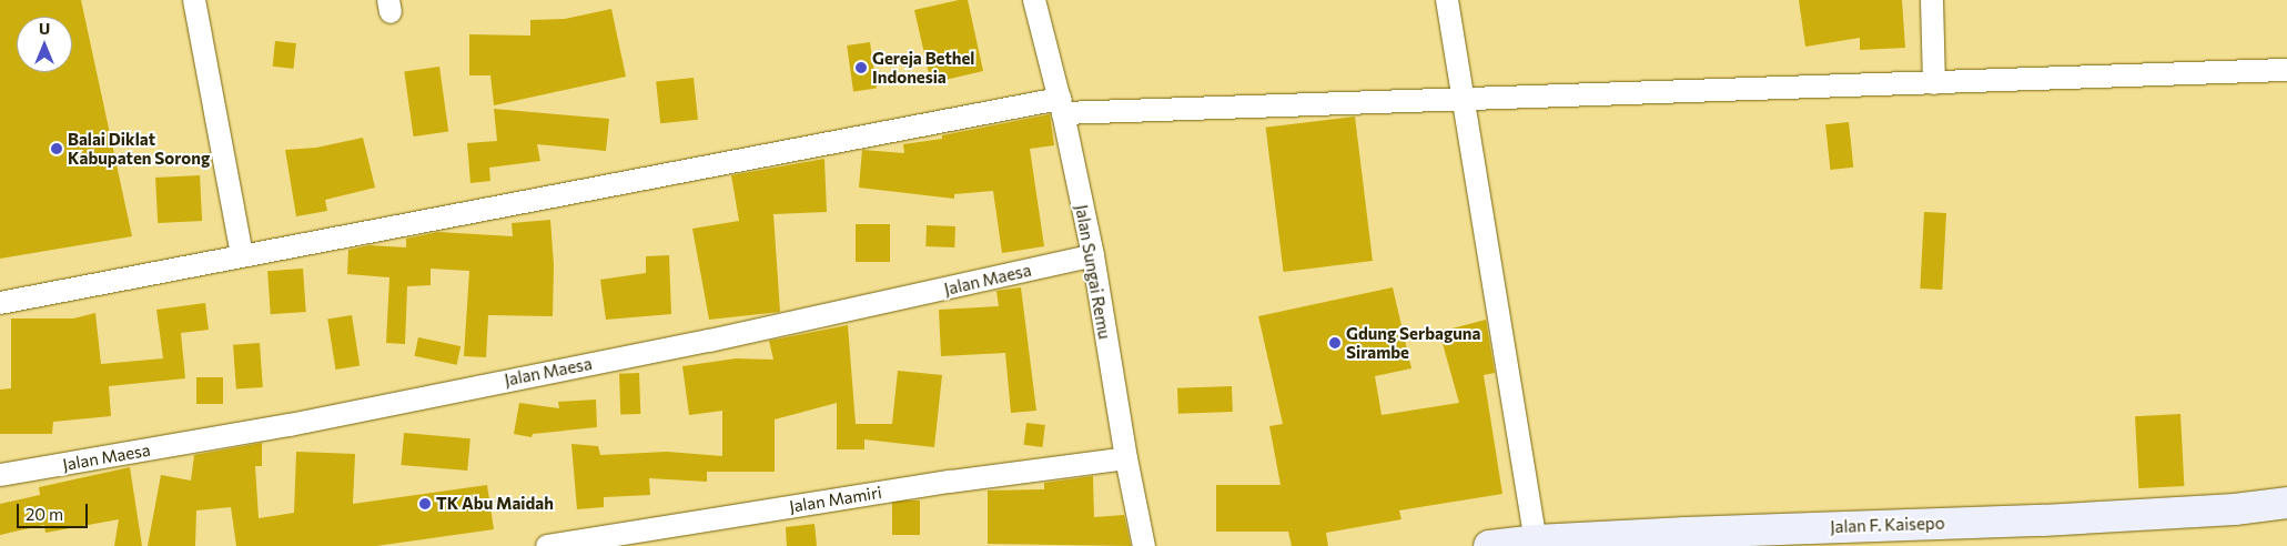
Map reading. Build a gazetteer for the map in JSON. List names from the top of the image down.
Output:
{
  "streets": {
    "street": [
      "Jalan Sungai Remu",
      "Jalan Maesa",
      "Jalan Mamiri",
      "Jalan F. Kaisepo"
    ]
  },
  "crossings": [
    ["Jalan Sungai Remu", "Jalan Maesa"],
    ["Jalan Sungai Remu", "Jalan Mamiri"]
  ],
  "places": [
    "Gereja Bethel Indonesia",
    "Balai Diklat Kabupaten Sorong",
    "Gdung Serbaguna Sirambe",
    "TK Abu Maidah"
  ],
  "scale_bar": "20 m",
  "north": "top"
}
